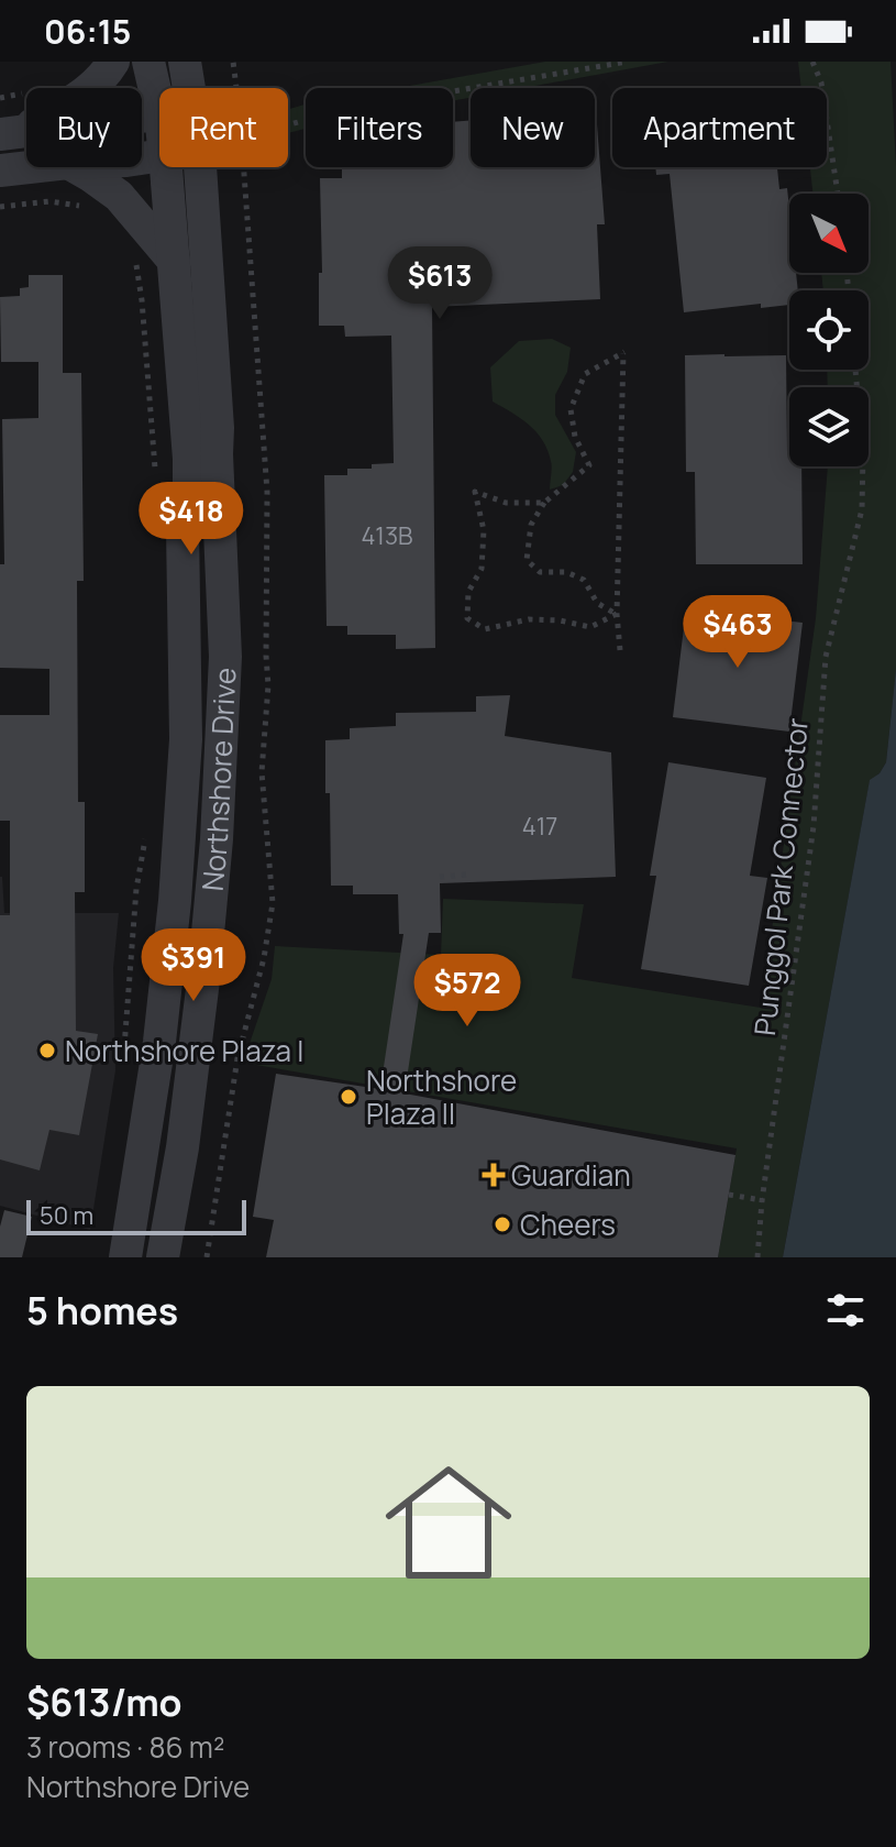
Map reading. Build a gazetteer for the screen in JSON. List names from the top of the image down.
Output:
{
  "streets": {
    "street": ["Northshore Drive"],
    "path": ["Punggol Park Connector"]
  },
  "places": {
    "other": ["Northshore Plaza I", "Northshore Plaza II", "Cheers"],
    "health": ["Guardian"]
  },
  "house_numbers": ["413B", "417"],
  "scale_bar": "50 m",
  "north": "bottom right",
  "page": {
    "status": "06:15",
    "chip": [
      "Buy",
      "Rent",
      "Filters",
      "New",
      "Apartment"
    ],
    "price": [
      "$613",
      "$418",
      "$463",
      "$391",
      "$572"
    ],
    "scale": "50 m",
    "heading": "5 homes",
    "list": [
      {
        "name": "$613/mo",
        "note": "3 rooms · 86 m² · Northshore Drive"
      }
    ]
  }
}
